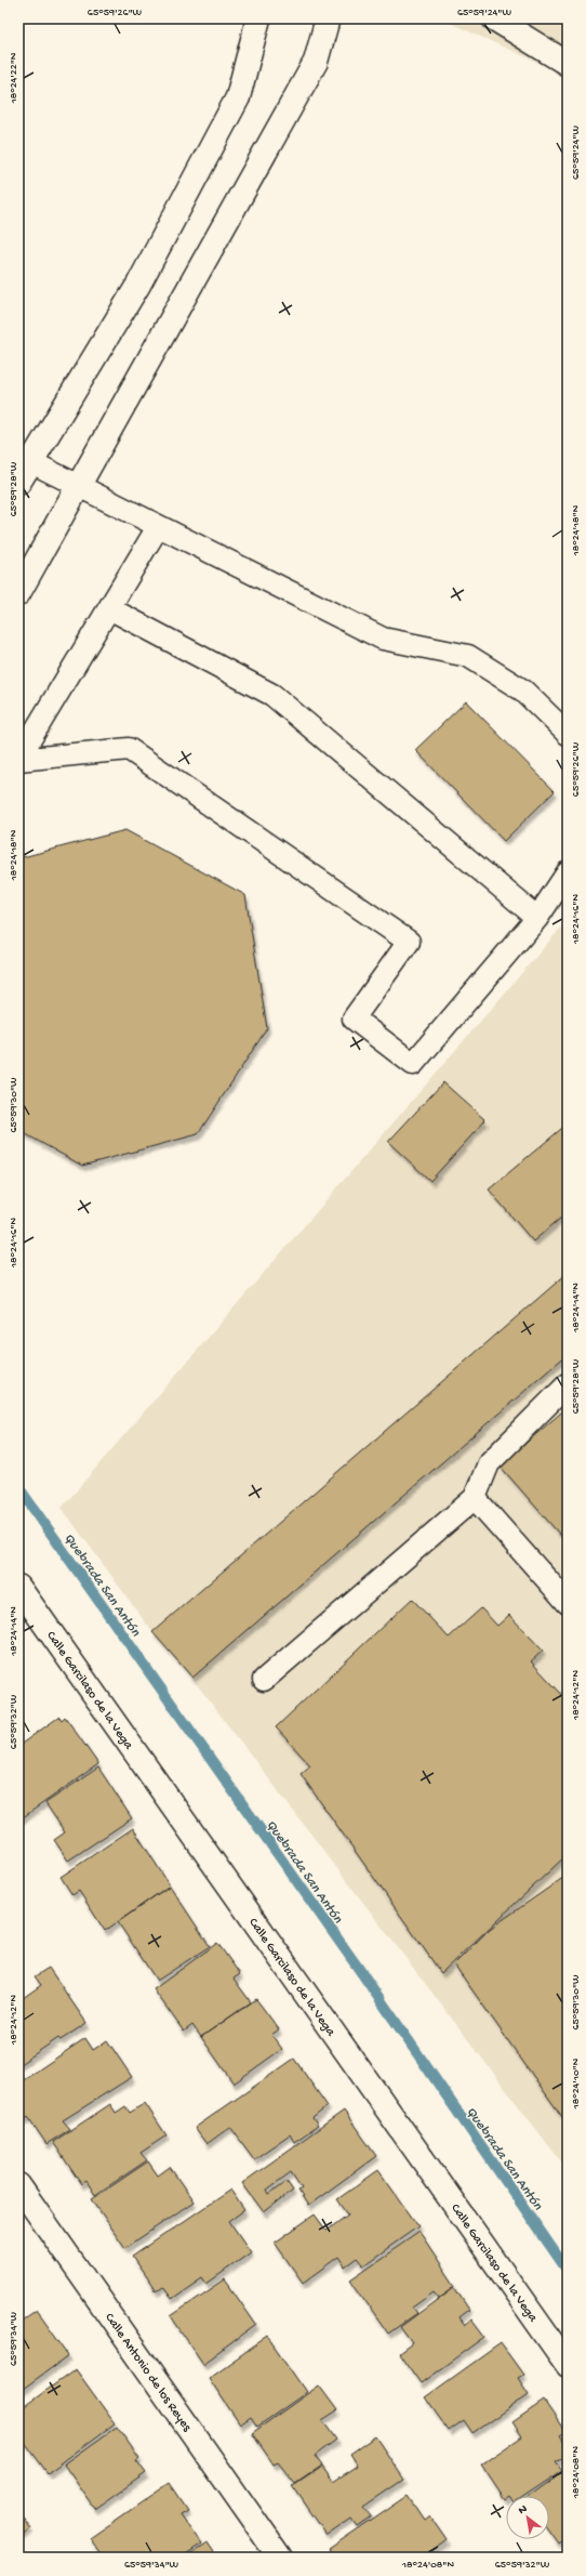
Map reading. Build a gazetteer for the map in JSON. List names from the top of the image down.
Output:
{
  "streets": {
    "street": ["Calle Garcilaso de la Vega", "Calle Antonio de los Reyes"]
  },
  "water": ["Quebrada San Antón"],
  "north": "top left",
  "coordinates": [
    "65°59'26\"W",
    "65°59'24\"W",
    "18°24'22\"N",
    "65°59'28\"W",
    "18°24'18\"N",
    "18°24'16\"N",
    "65°59'30\"W",
    "18°24'14\"N",
    "18°24'12\"N",
    "65°59'32\"W",
    "18°24'10\"N",
    "65°59'34\"W",
    "18°24'08\"N"
  ]
}
